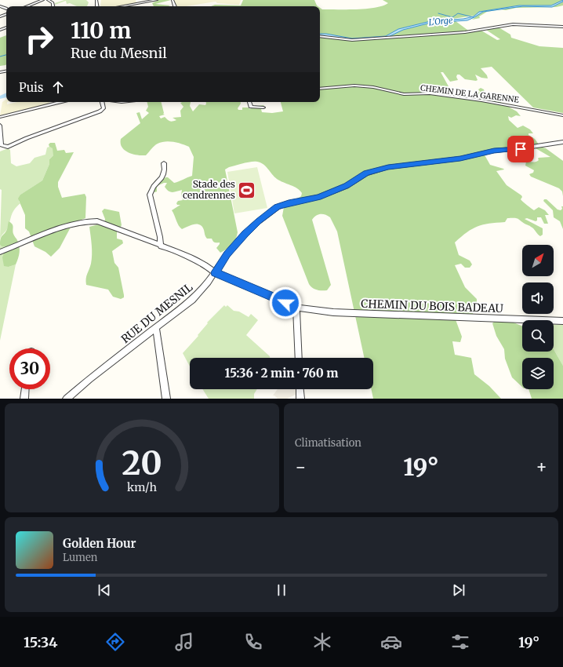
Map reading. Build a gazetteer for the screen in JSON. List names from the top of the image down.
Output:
{
  "streets": {
    "street": ["CHEMIN DE LA GARENNE", "CHEMIN DU BOIS BADEAU", "RUE DU MESNIL"]
  },
  "crossings": [
    ["CHEMIN DU BOIS BADEAU", "RUE DU MESNIL"]
  ],
  "water": ["L'Orge"],
  "places": {
    "sports": ["Stade des cendrennes"]
  },
  "north": "top right",
  "page": {
    "turn": ["110 m", "Rue du Mesnil"],
    "then": "Puis",
    "limit": "30",
    "trip": "15:36 · 2 min · 760 m",
    "tile": "Climatisation",
    "heat": ["−", "19°", "+"],
    "song": ["Golden Hour", "Lumen"],
    "tabs": ["15:34", "19°"],
    "gauge": ["20", "km/h"]
  }
}
